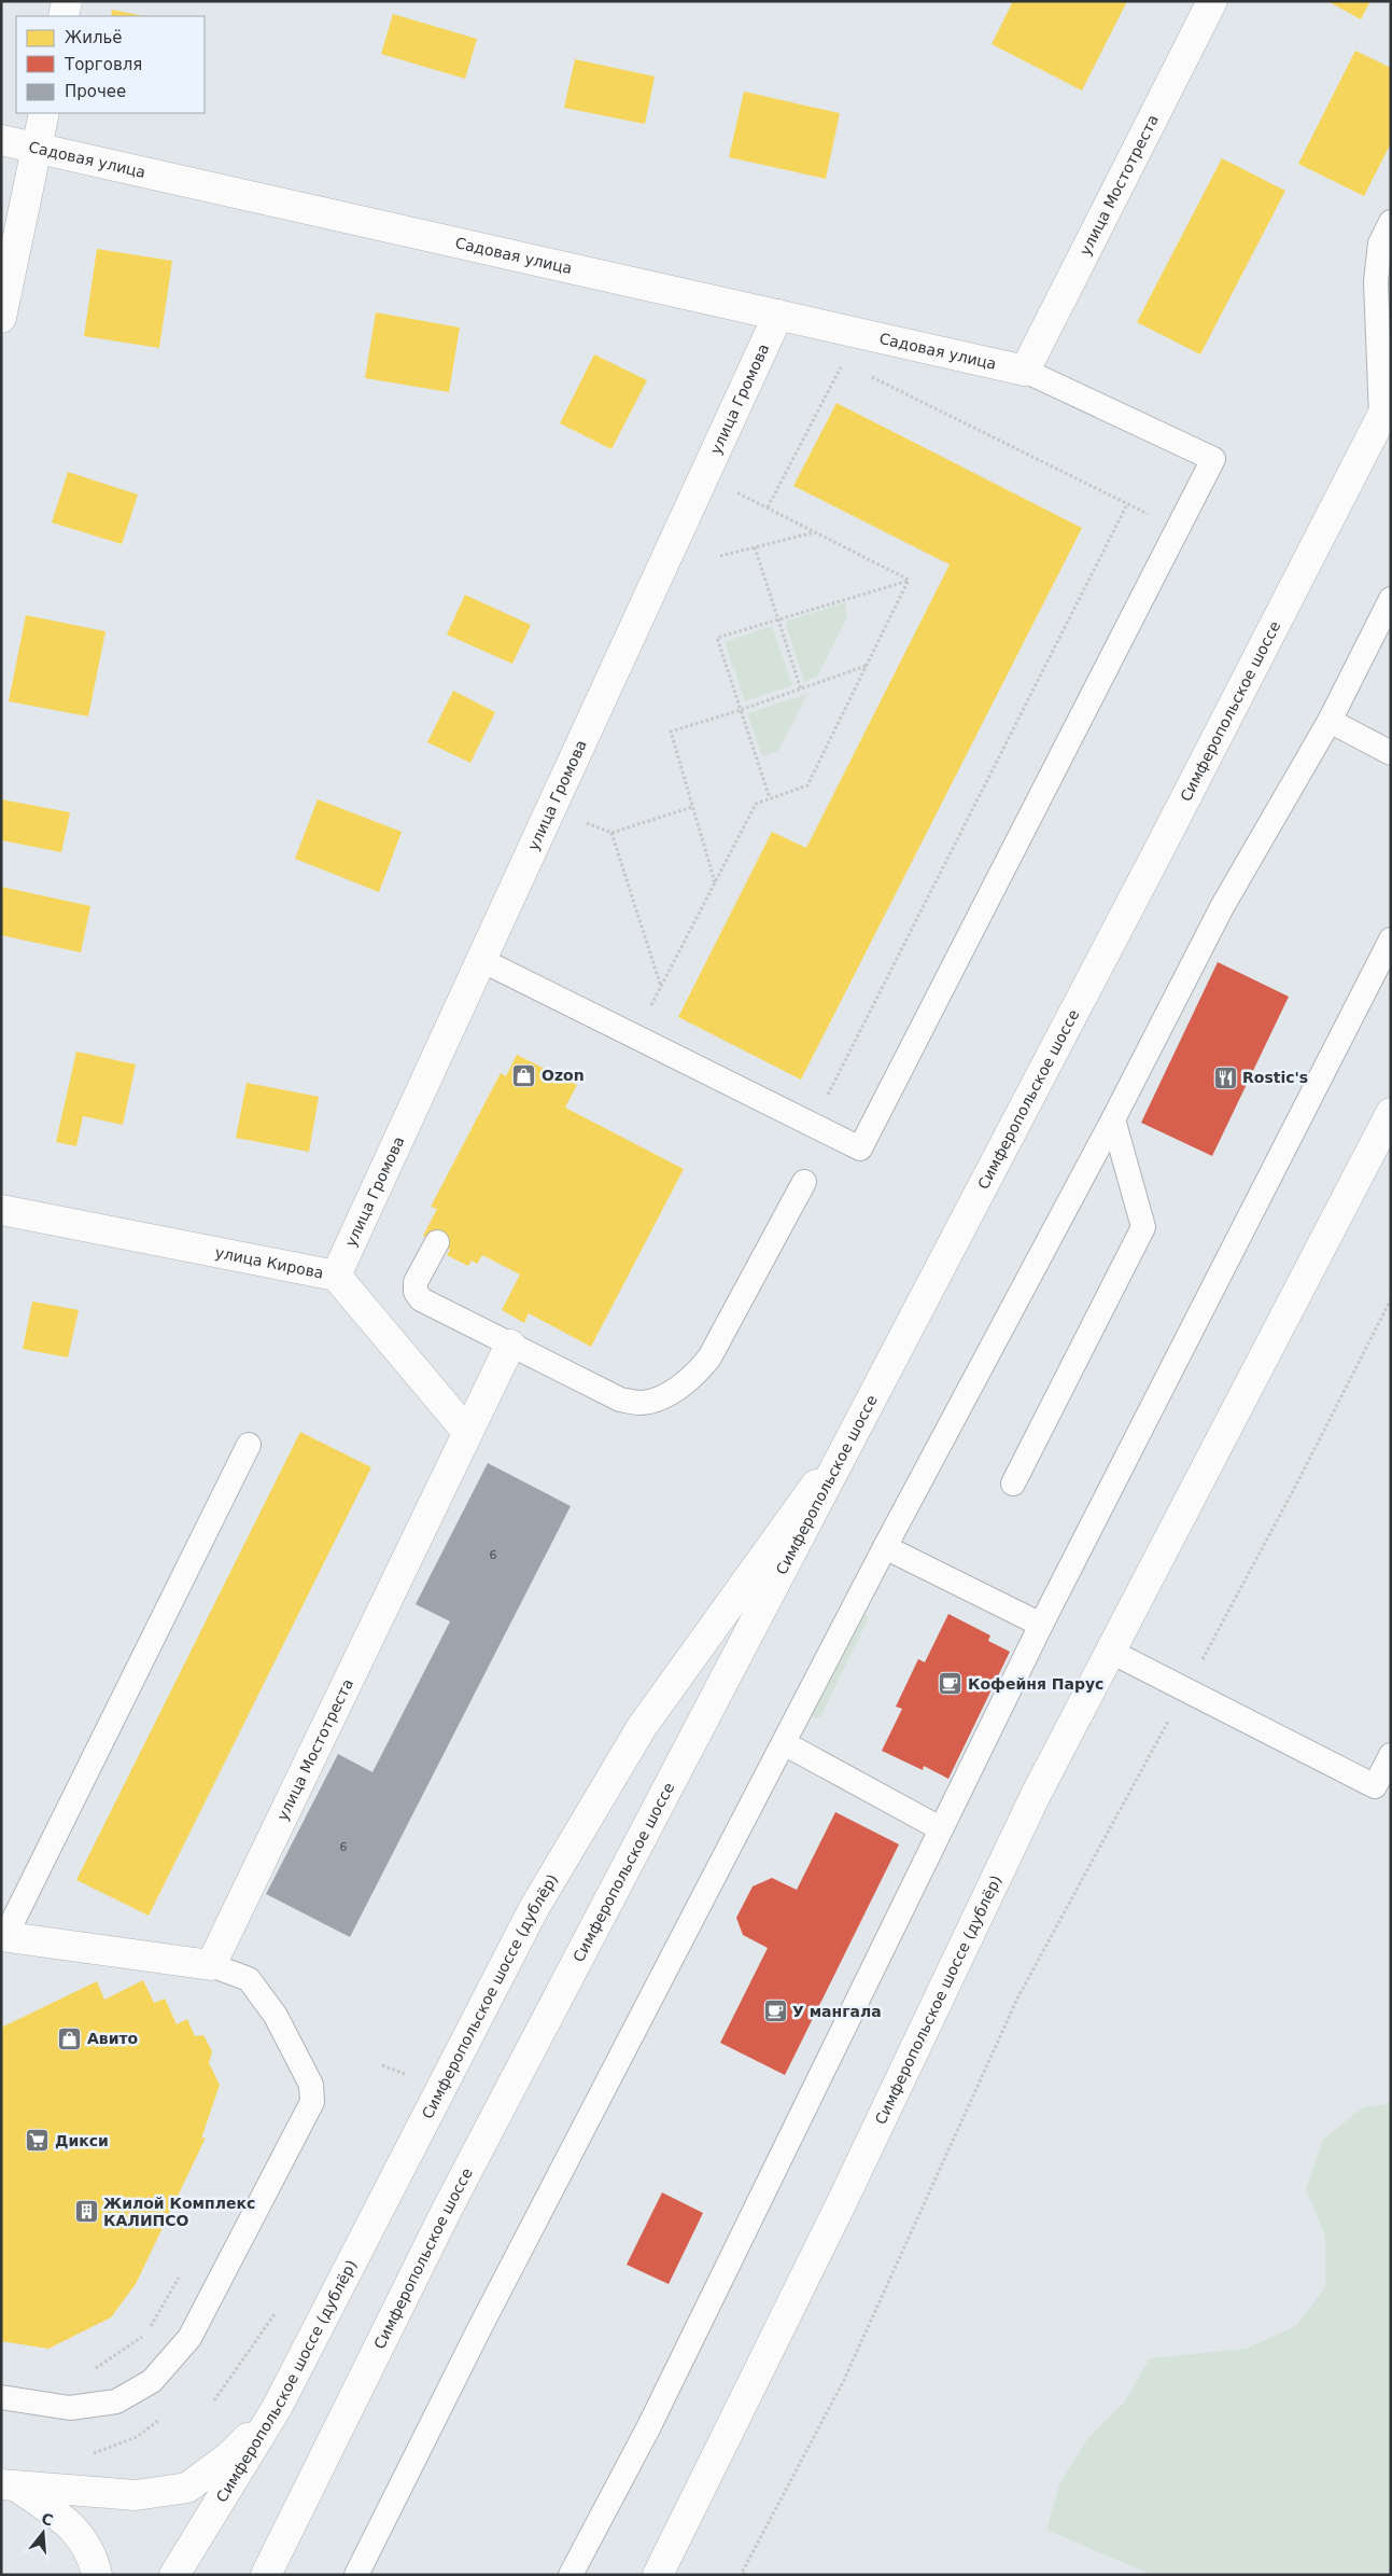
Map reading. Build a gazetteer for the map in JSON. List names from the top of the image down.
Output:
{
  "streets": {
    "main road": [
      "Садовая улица",
      "улица Мостотреста",
      "улица Громова",
      "Симферопольское шоссе",
      "улица Кирова",
      "Симферопольское шоссе (дублёр)"
    ]
  },
  "crossings": [
    ["Садовая улица", "улица Мостотреста"],
    ["Садовая улица", "улица Громова"],
    ["улица Мостотреста", "улица Кирова"],
    ["улица Громова", "улица Кирова"],
    ["Симферопольское шоссе", "Симферопольское шоссе (дублёр)"]
  ],
  "places": {
    "shop": ["Ozon", "Авито"],
    "restaurant": ["Rostic's"],
    "cafe": ["Кофейня Парус", "У мангала"],
    "supermarket": ["Дикси"],
    "building": ["Жилой Комплекс КАЛИПСО"]
  },
  "house_numbers": ["6", "6"],
  "legend": ["Жильё", "Торговля", "Прочее"],
  "north": "top"
}
